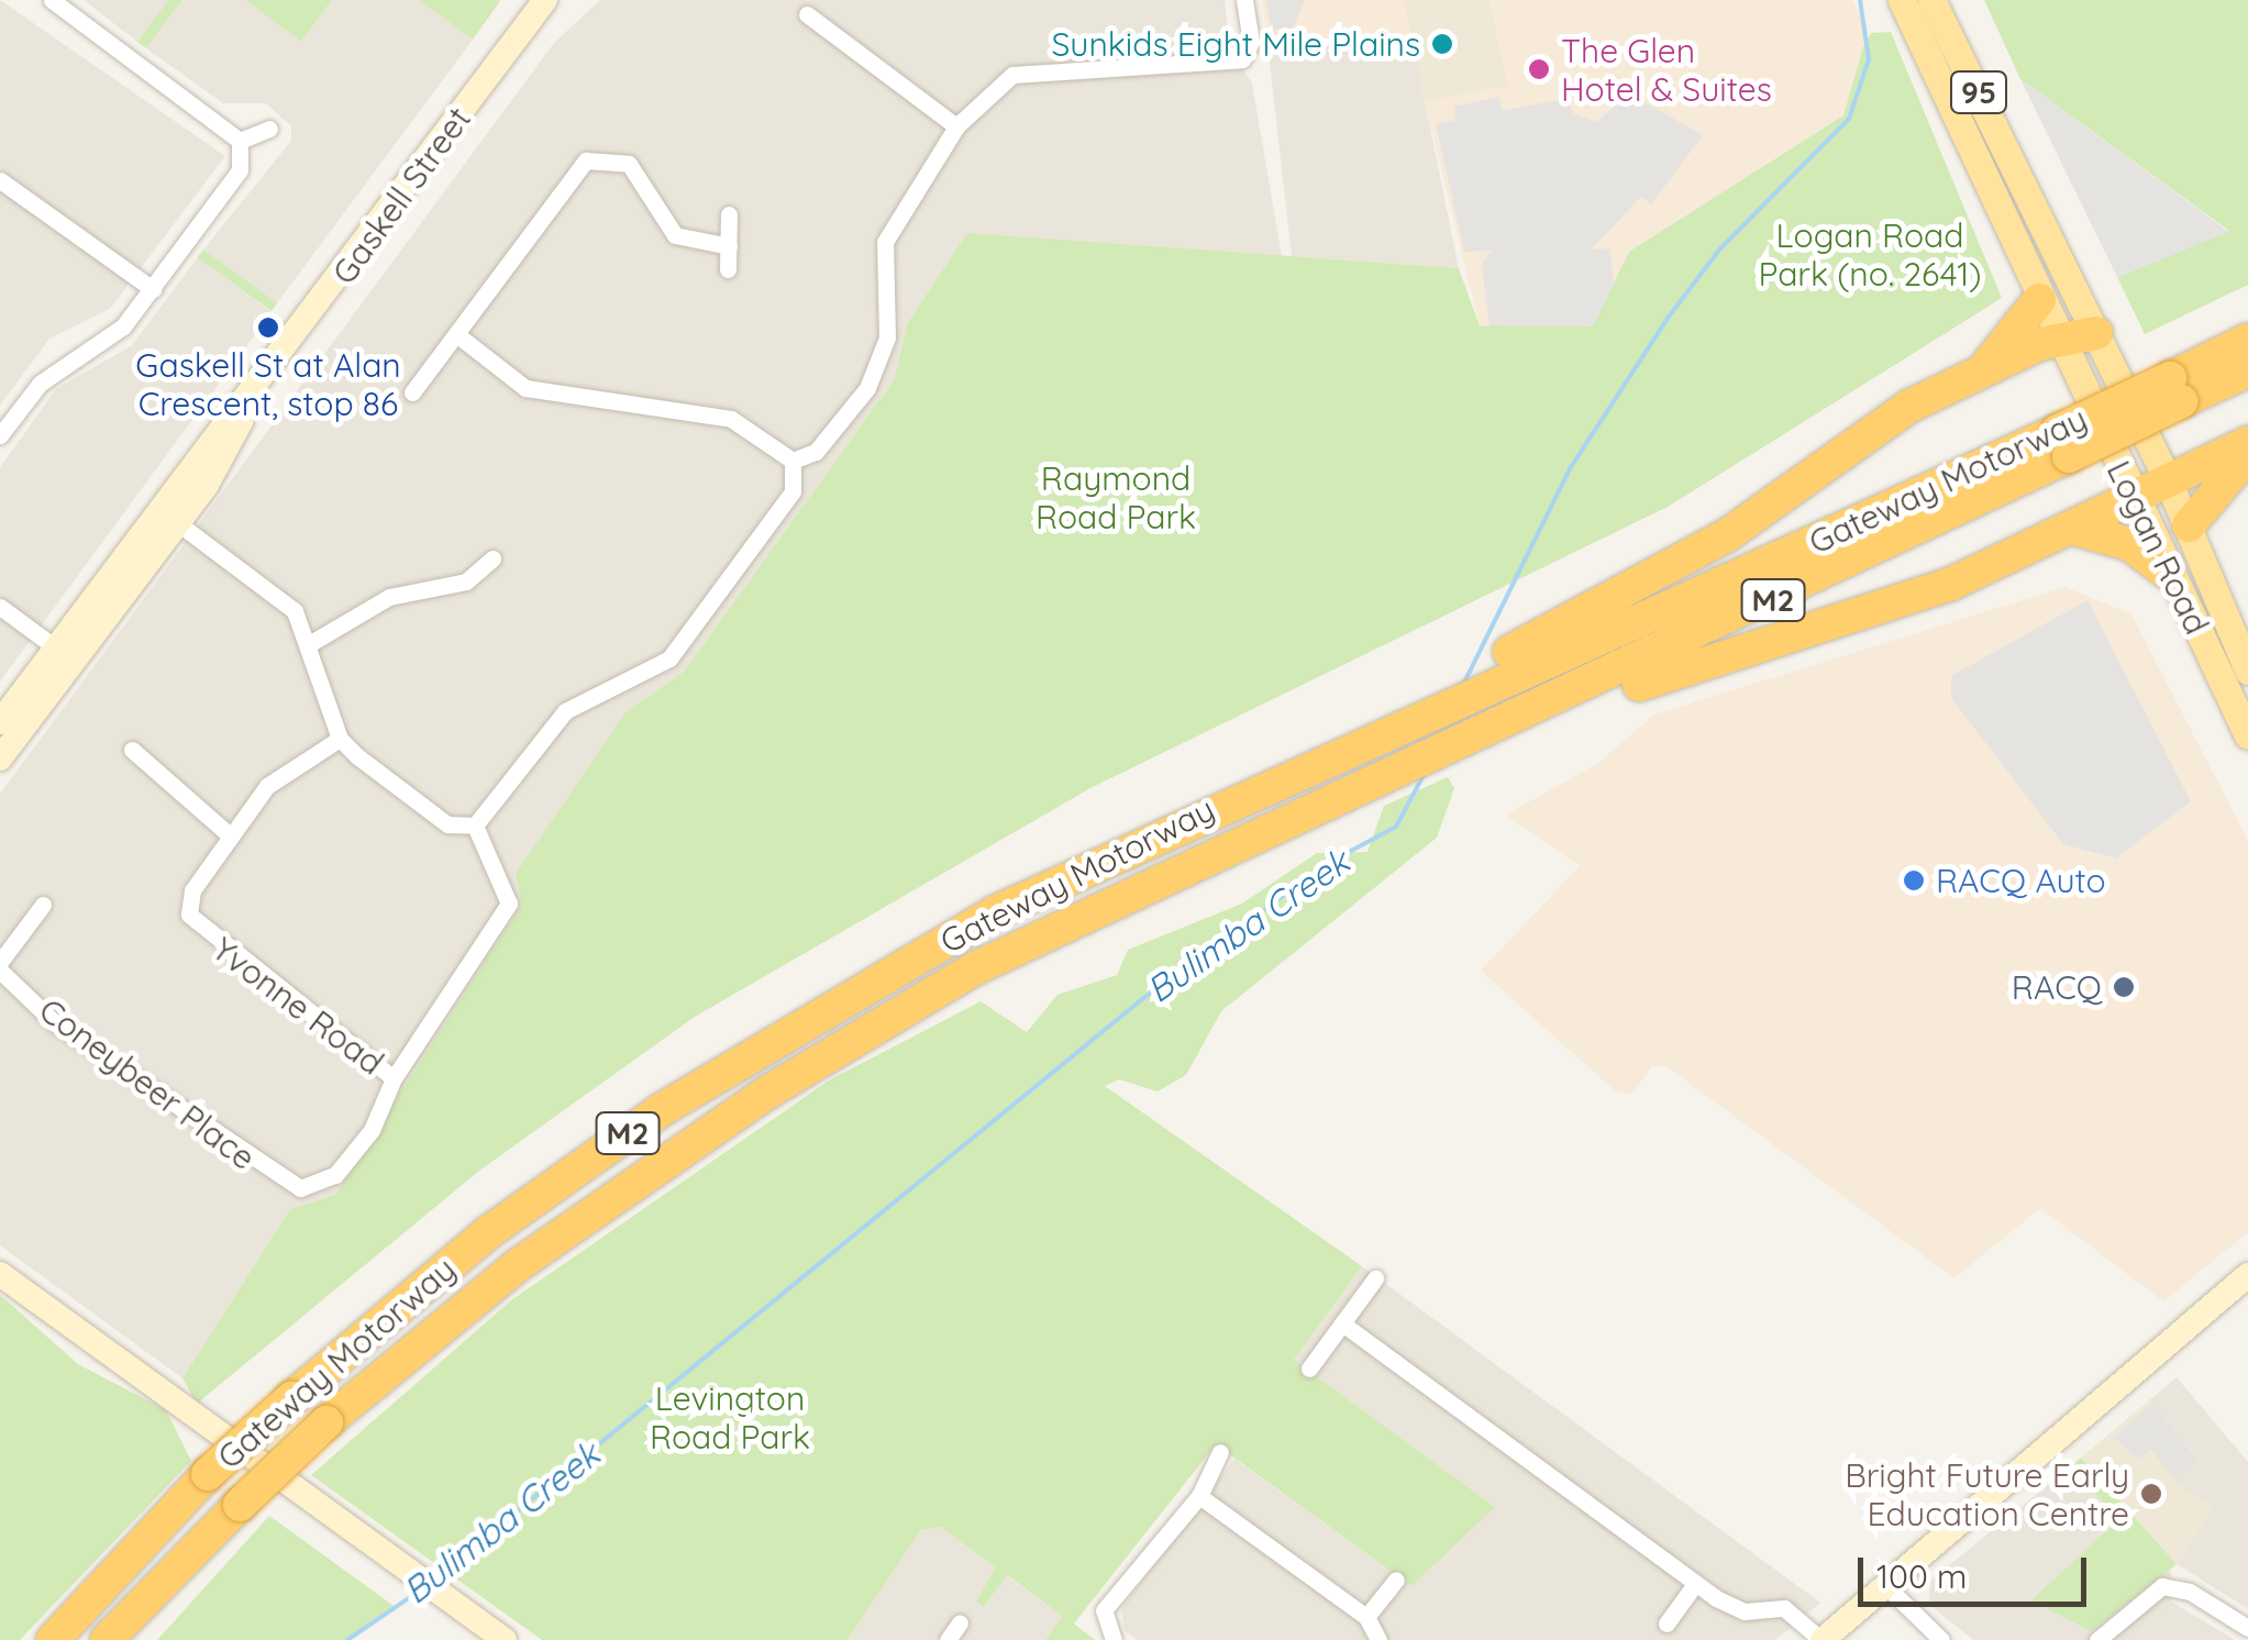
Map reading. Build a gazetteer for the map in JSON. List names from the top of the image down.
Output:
{
  "streets": {
    "highway": ["Gateway Motorway", "M2"],
    "main road": ["95", "Logan Road"],
    "street": ["Gaskell Street", "Yvonne Road", "Coneybeer Place"]
  },
  "crossings": [
    ["Yvonne Road", "Coneybeer Place"]
  ],
  "water": ["Bulimba Creek"],
  "parks": ["Logan Road Park (no. 2641)", "Raymond Road Park", "Levington Road Park"],
  "places": [
    "Sunkids Eight Mile Plains",
    "The Glen Hotel & Suites",
    "Gaskell St at Alan Crescent, stop 86",
    "RACQ Auto",
    "RACQ",
    "Bright Future Early Education Centre"
  ],
  "scale_bar": "100 m"
}
